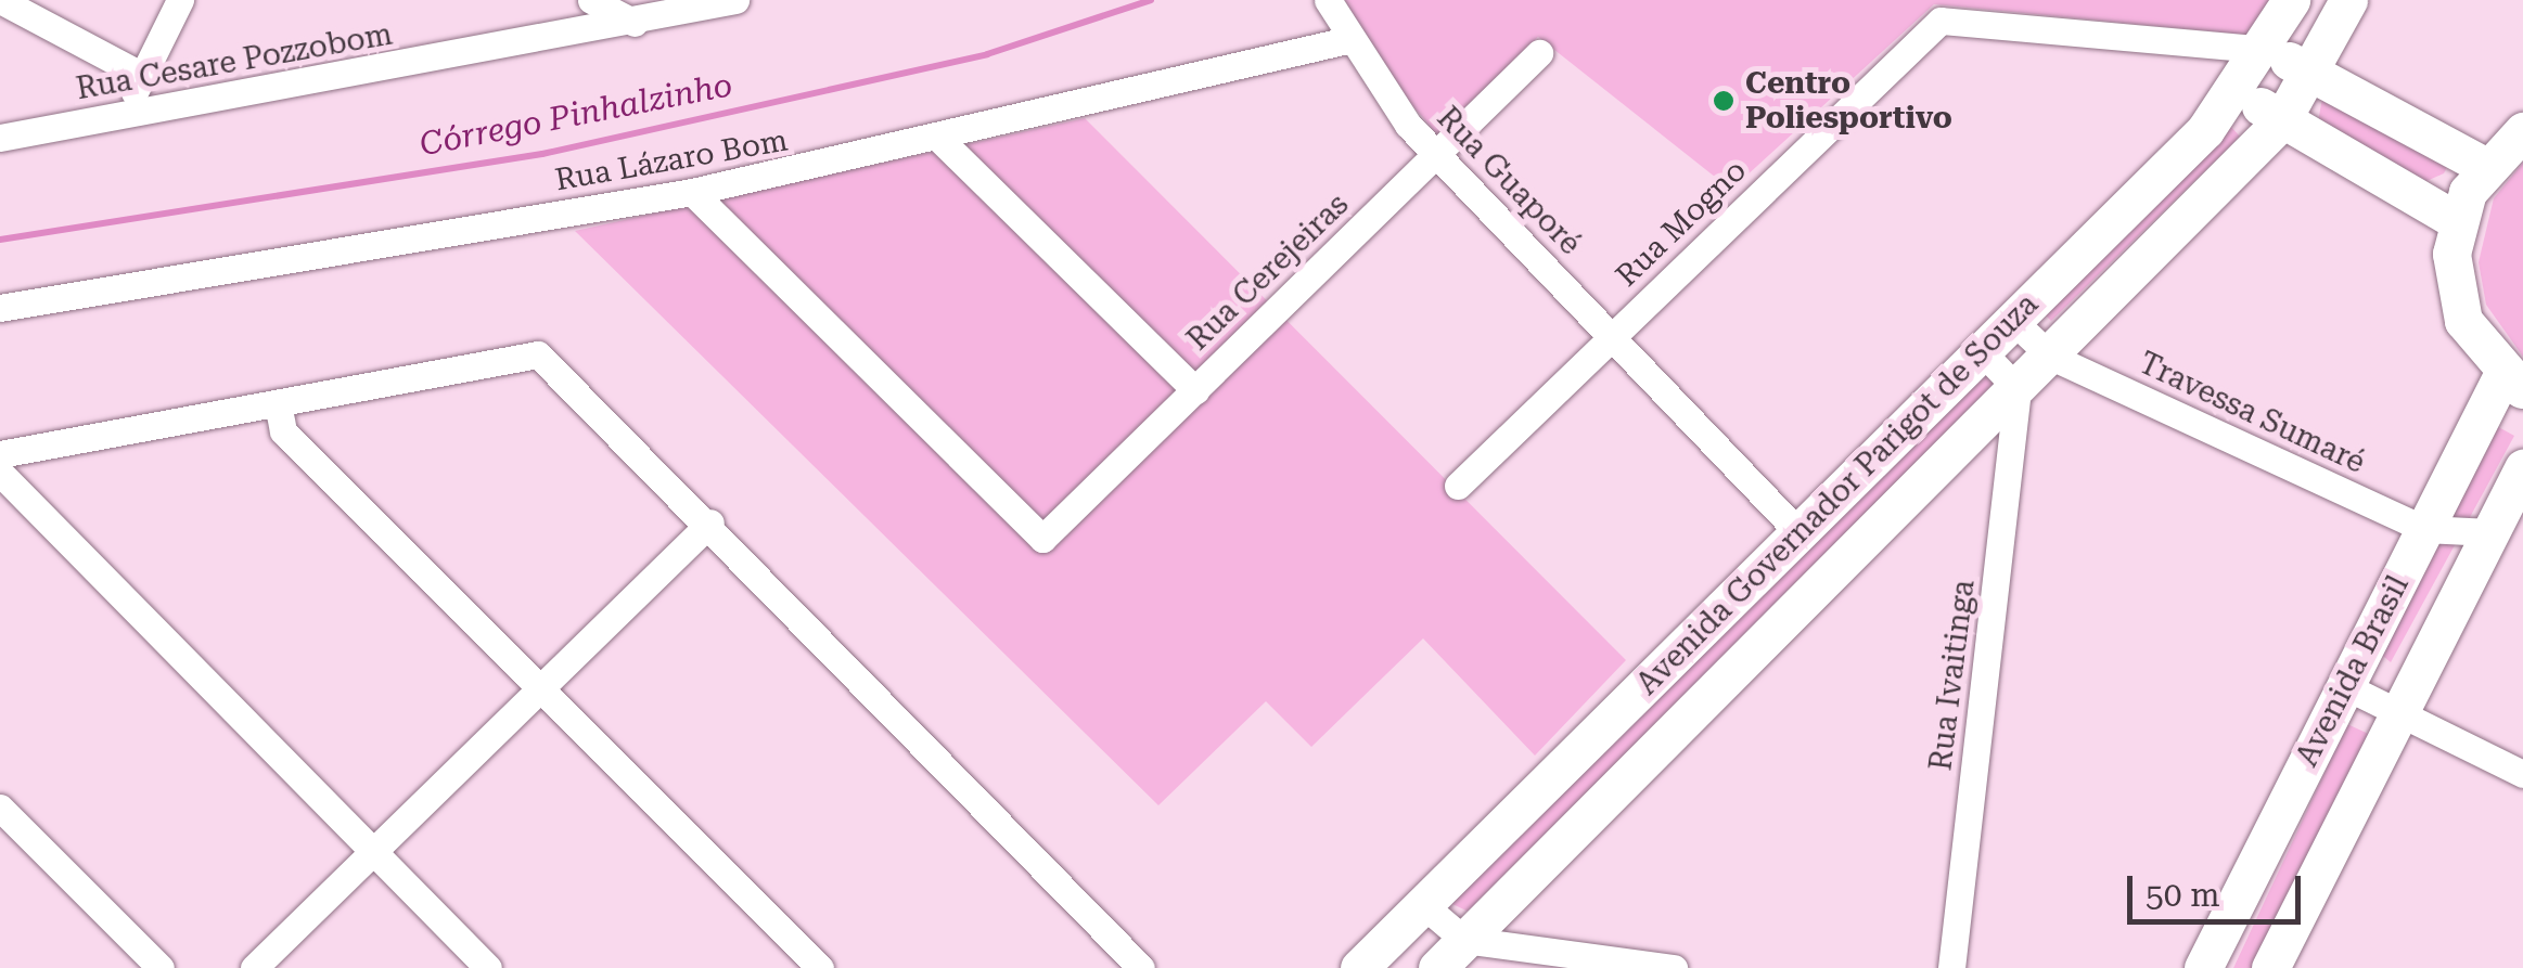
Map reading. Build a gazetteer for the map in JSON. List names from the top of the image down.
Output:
{
  "streets": {
    "street": [
      "Rua Cesare Pozzobom",
      "Rua Lázaro Bom",
      "Rua Guaporé",
      "Rua Mogno",
      "Rua Cerejeiras",
      "Travessa Sumaré",
      "Avenida Governador Parigot de Souza",
      "Avenida Brasil",
      "Rua Ivaitinga"
    ]
  },
  "crossings": [
    ["Rua Lázaro Bom", "Rua Guaporé"],
    ["Rua Lázaro Bom", "Rua Cerejeiras"],
    ["Rua Guaporé", "Rua Mogno"],
    ["Rua Guaporé", "Rua Cerejeiras"],
    ["Rua Guaporé", "Avenida Governador Parigot de Souza"],
    ["Rua Mogno", "Avenida Governador Parigot de Souza"],
    ["Travessa Sumaré", "Avenida Governador Parigot de Souza"],
    ["Travessa Sumaré", "Avenida Brasil"],
    ["Avenida Governador Parigot de Souza", "Rua Ivaitinga"]
  ],
  "water": ["Córrego Pinhalzinho"],
  "places": ["Centro Poliesportivo"],
  "scale_bar": "50 m"
}
